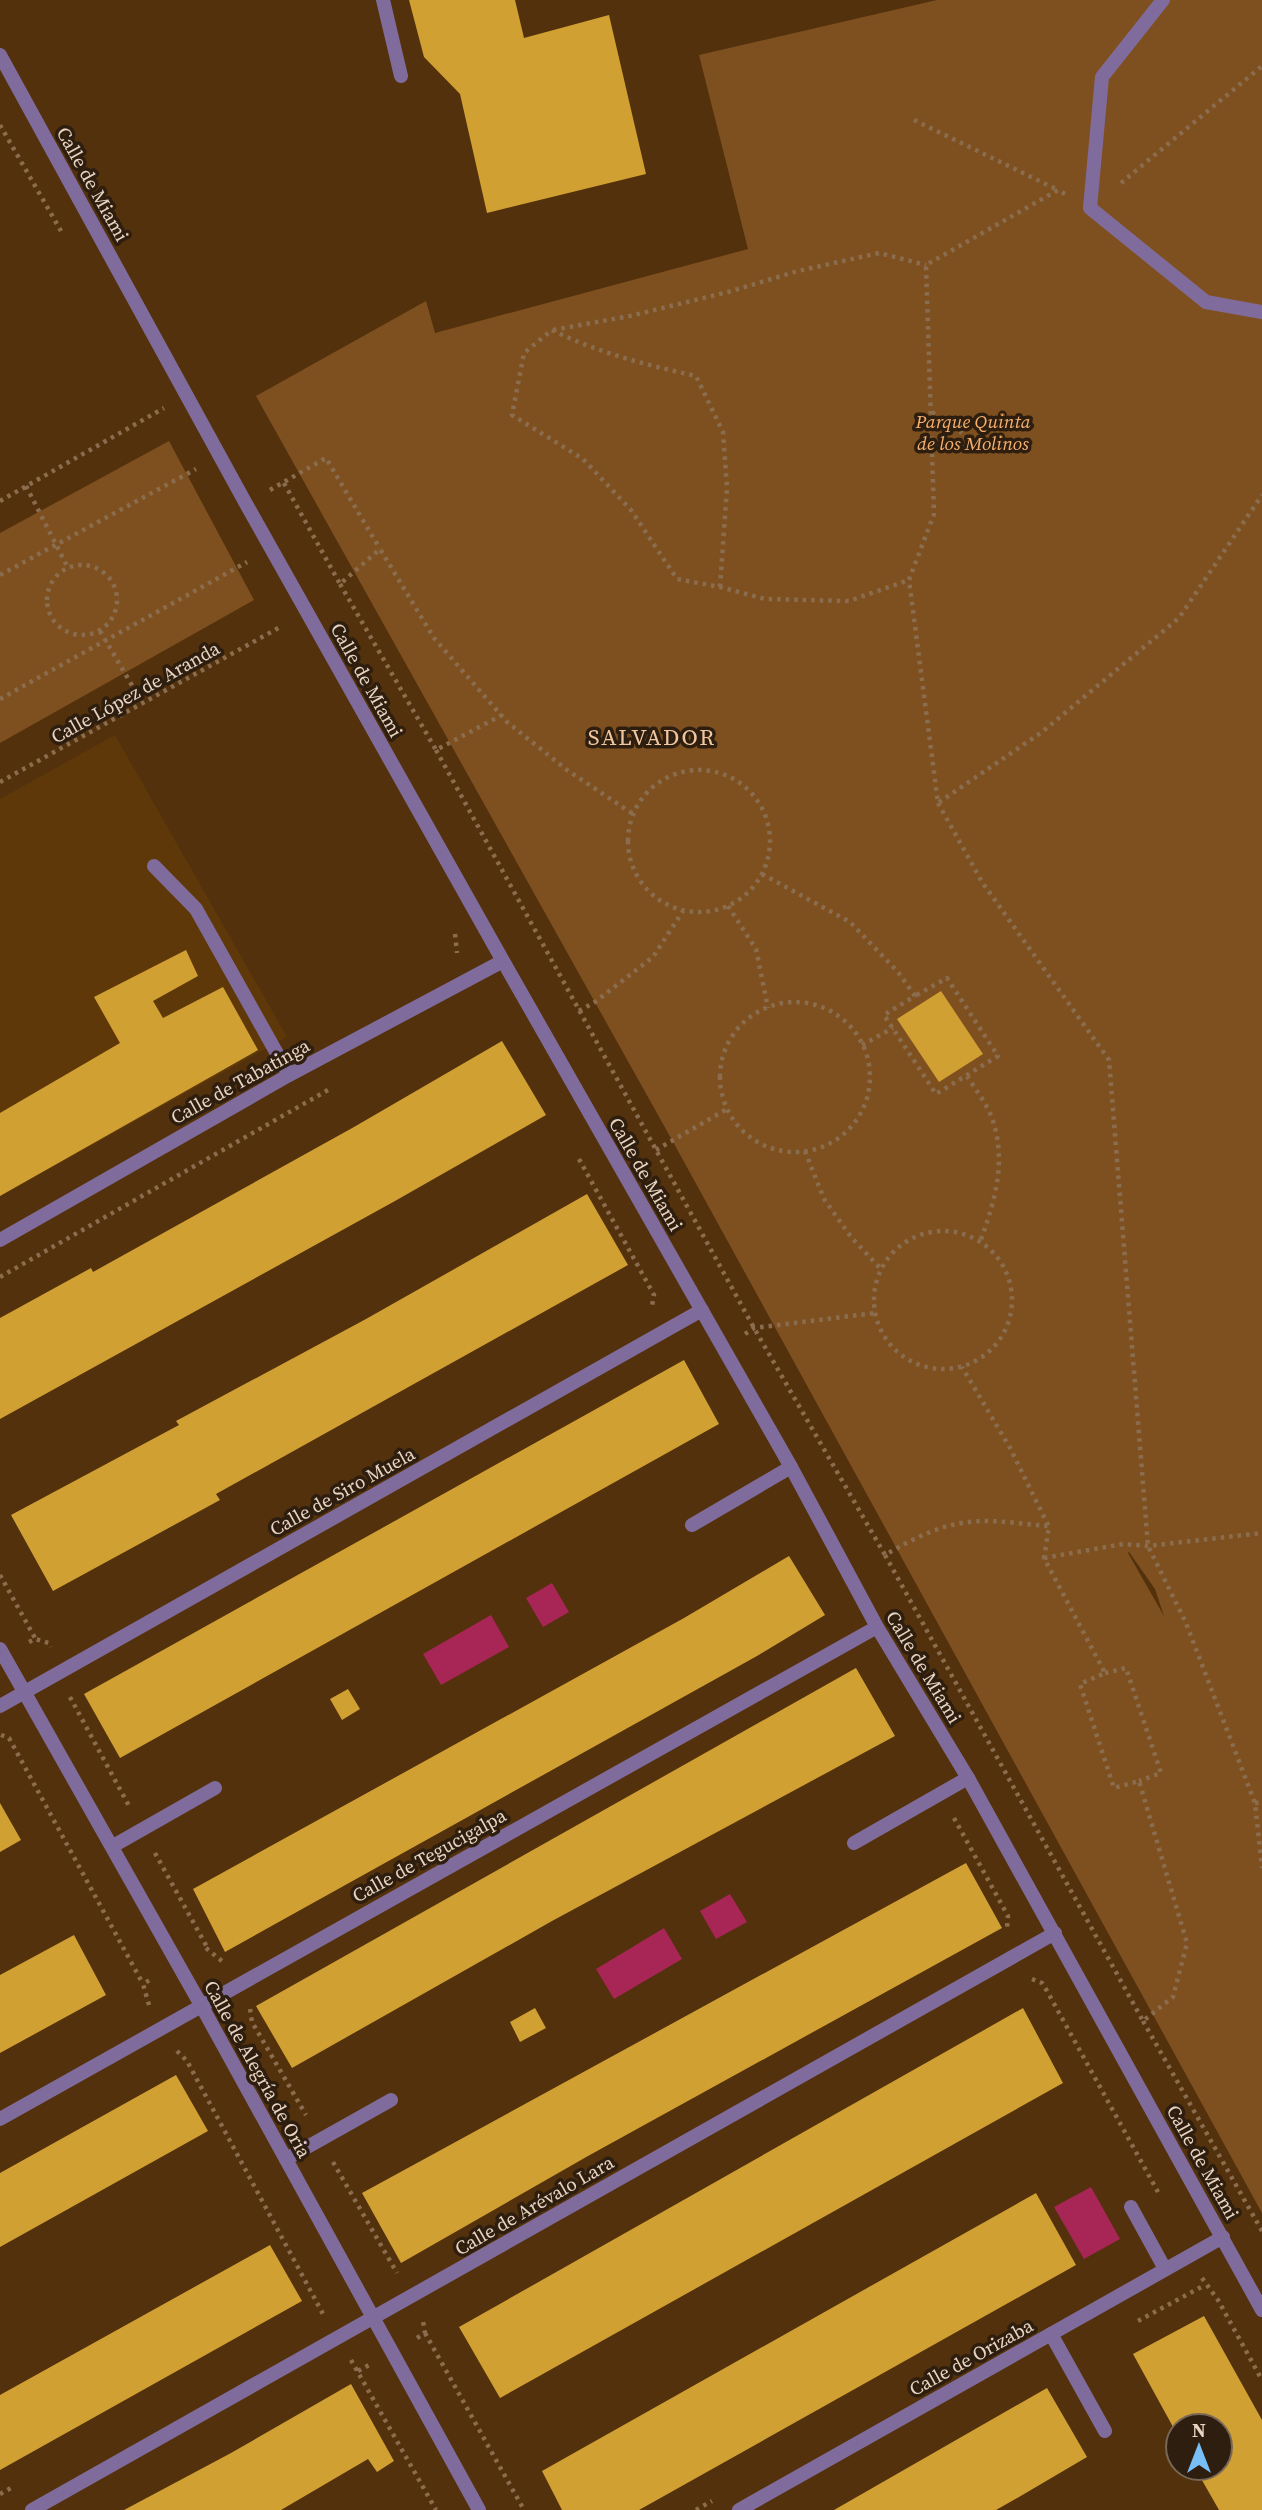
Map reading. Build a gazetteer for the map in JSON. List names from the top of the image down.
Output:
{
  "streets": {
    "street": [
      "Calle de Miami",
      "Calle de Tabatinga",
      "Calle de Siro Muela",
      "Calle de Tegucigalpa",
      "Calle de Alegría de Oria",
      "Calle de Arévalo Lara",
      "Calle de Orizaba"
    ],
    "path": ["Calle López de Aranda"]
  },
  "crossings": [
    ["Calle de Miami", "Calle de Tabatinga"],
    ["Calle de Miami", "Calle de Siro Muela"],
    ["Calle de Miami", "Calle de Tegucigalpa"],
    ["Calle de Miami", "Calle de Arévalo Lara"],
    ["Calle de Miami", "Calle de Orizaba"],
    ["Calle de Siro Muela", "Calle de Alegría de Oria"],
    ["Calle de Tegucigalpa", "Calle de Alegría de Oria"],
    ["Calle de Alegría de Oria", "Calle de Arévalo Lara"]
  ],
  "districts": ["SALVADOR"],
  "parks": ["Parque Quinta de los Molinos"],
  "north": "top"
}
